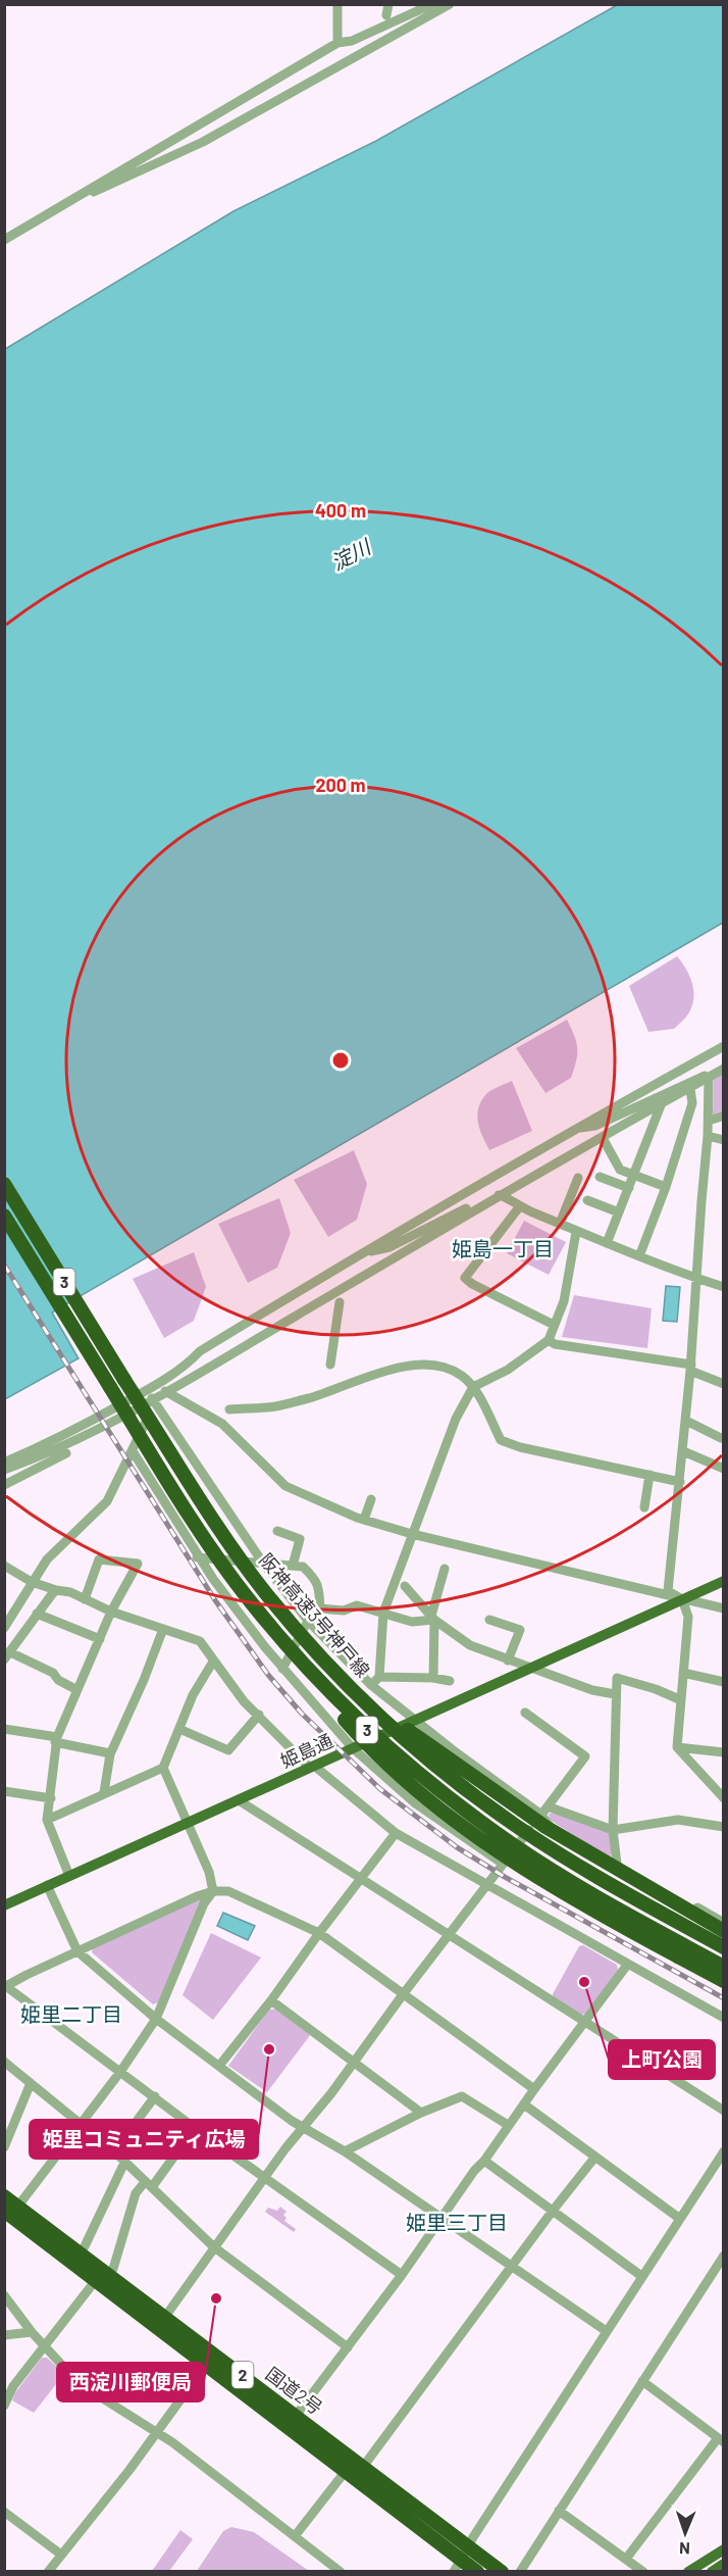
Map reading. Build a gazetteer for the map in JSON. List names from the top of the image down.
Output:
{
  "streets": {
    "highway": [
      "3",
      "阪神高速3号神戸線",
      "2",
      "国道2号"
    ],
    "main road": ["姫島通"]
  },
  "crossings": [
    ["3", "阪神高速3号神戸線"]
  ],
  "districts": ["姫島一丁目", "姫里二丁目", "姫里三丁目"],
  "water": ["淀川"],
  "places": ["上町公園", "姫里コミュニティ広場", "西淀川郵便局"],
  "north": "bottom",
  "rings": ["400 m", "200 m"]
}
